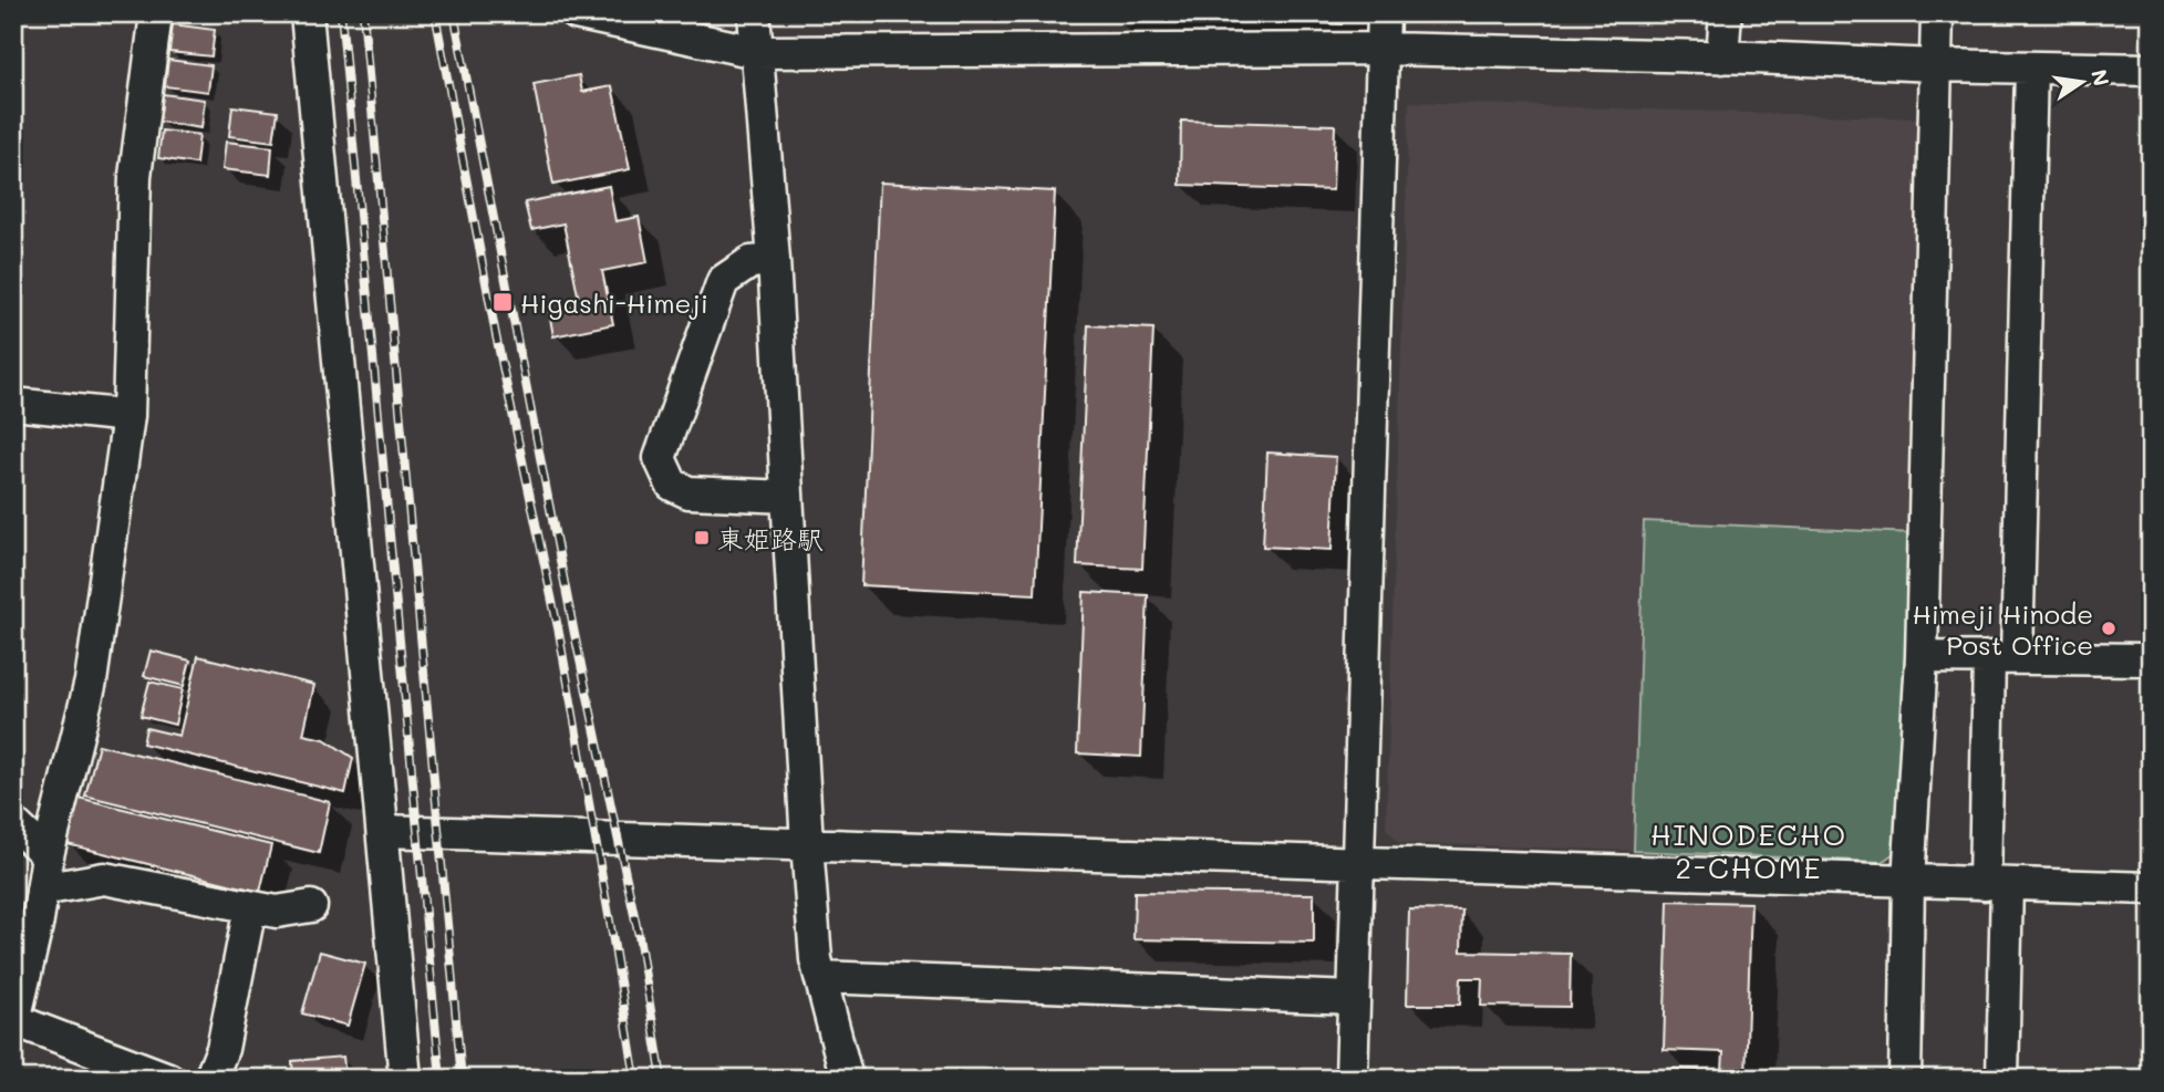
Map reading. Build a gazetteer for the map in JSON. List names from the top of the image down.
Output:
{
  "districts": ["HINODECHO 2-CHOME"],
  "places": {
    "transit": ["Higashi-Himeji", "東姫路駅"],
    "other": ["Himeji Hinode Post Office"]
  },
  "north": "right"
}
